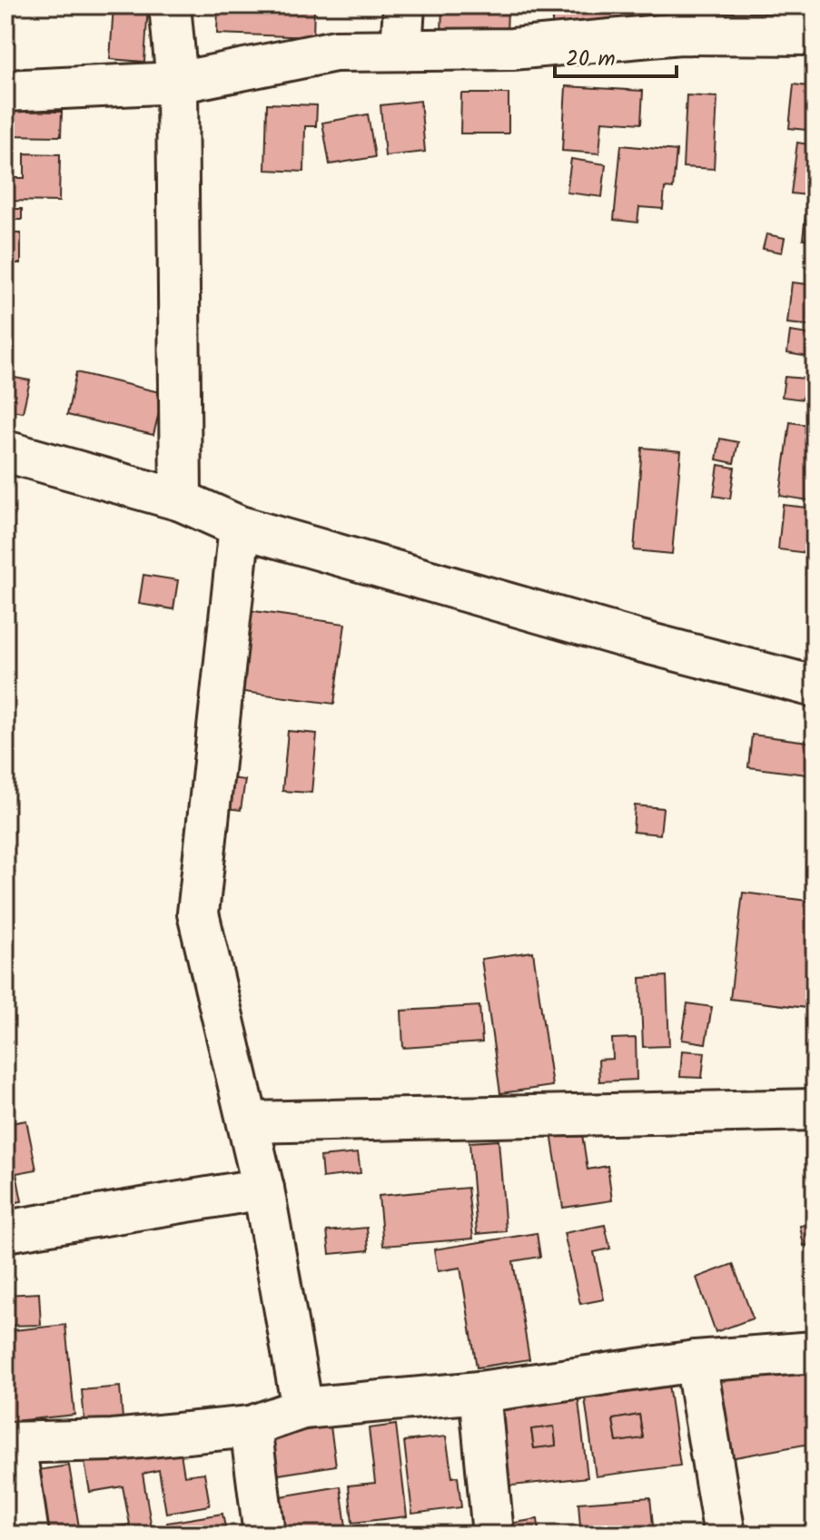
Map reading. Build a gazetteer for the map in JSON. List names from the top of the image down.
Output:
{
  "scale_bar": "20 m"
}
